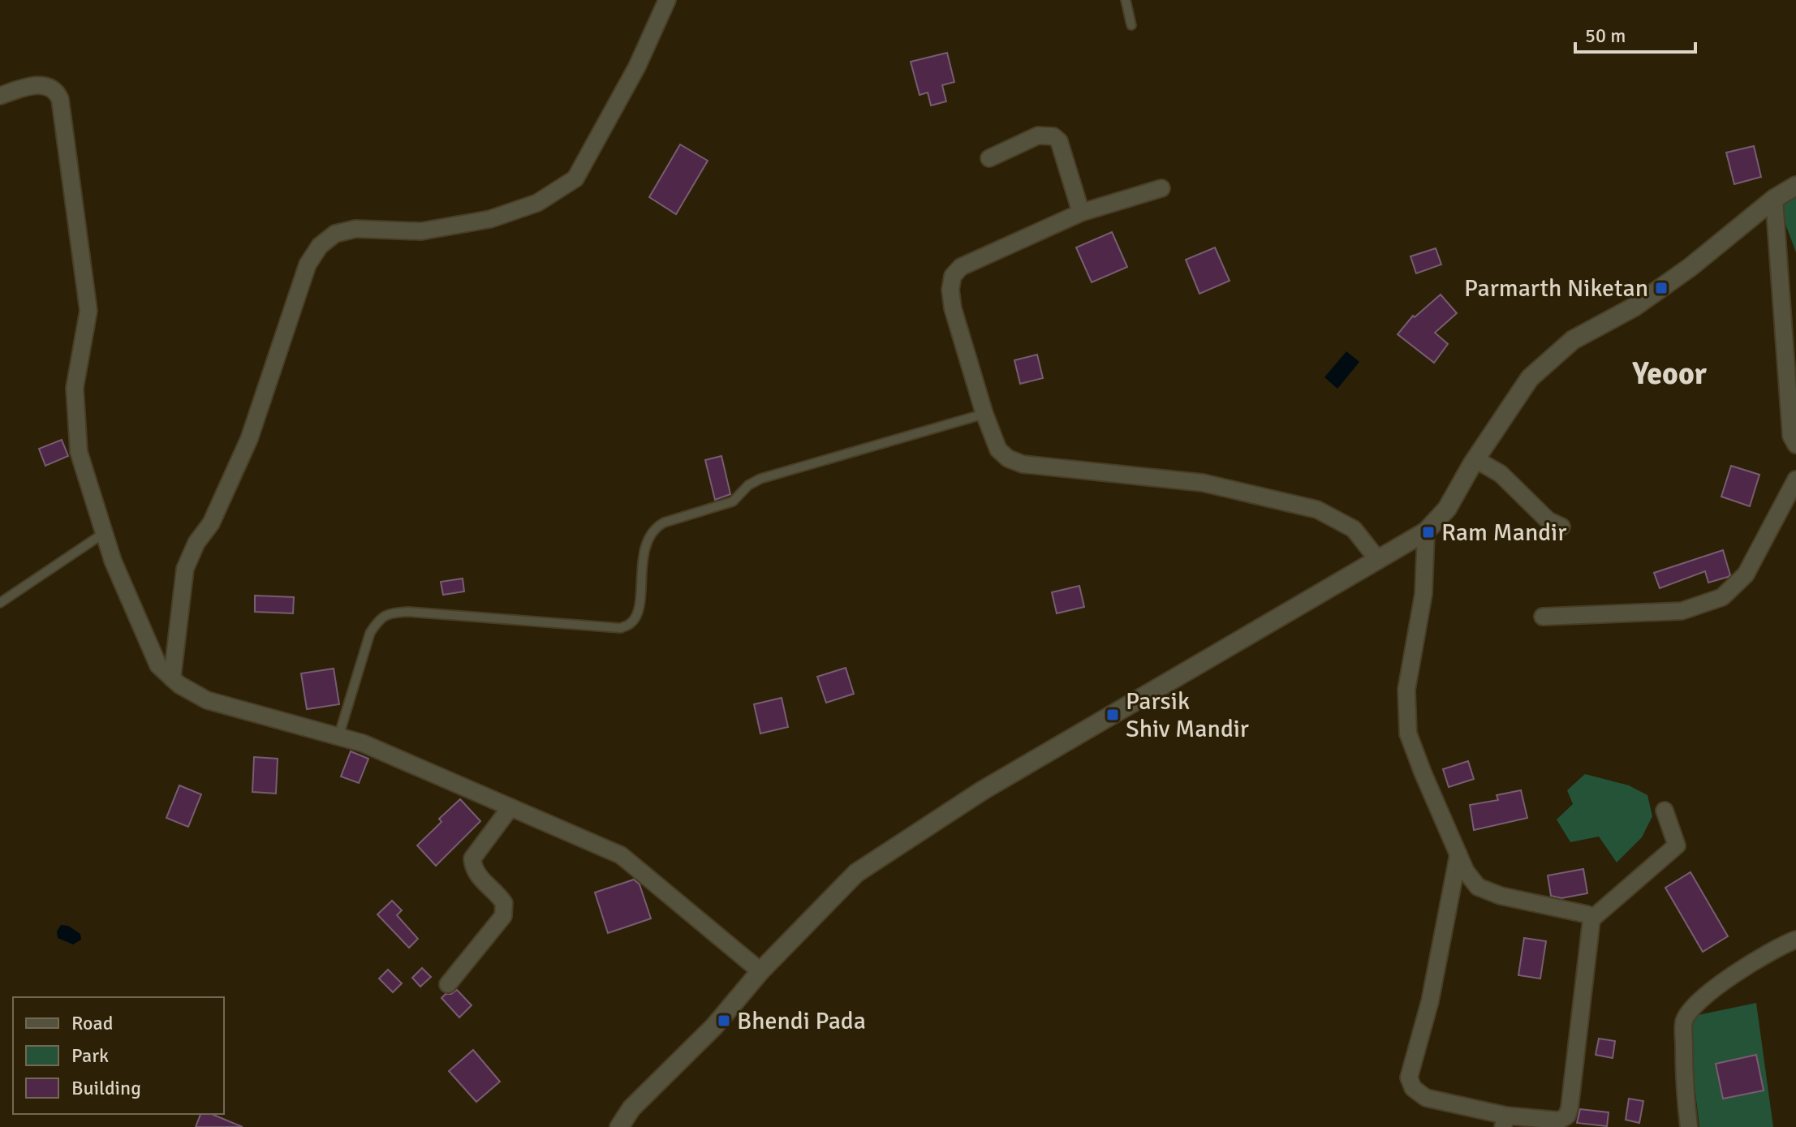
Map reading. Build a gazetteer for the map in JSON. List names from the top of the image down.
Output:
{
  "districts": ["Yeoor"],
  "places": {
    "transit": [
      "Parmarth Niketan",
      "Ram Mandir",
      "Parsik Shiv Mandir",
      "Bhendi Pada"
    ]
  },
  "legend": ["Road", "Park", "Building"],
  "scale_bar": "50 m"
}
